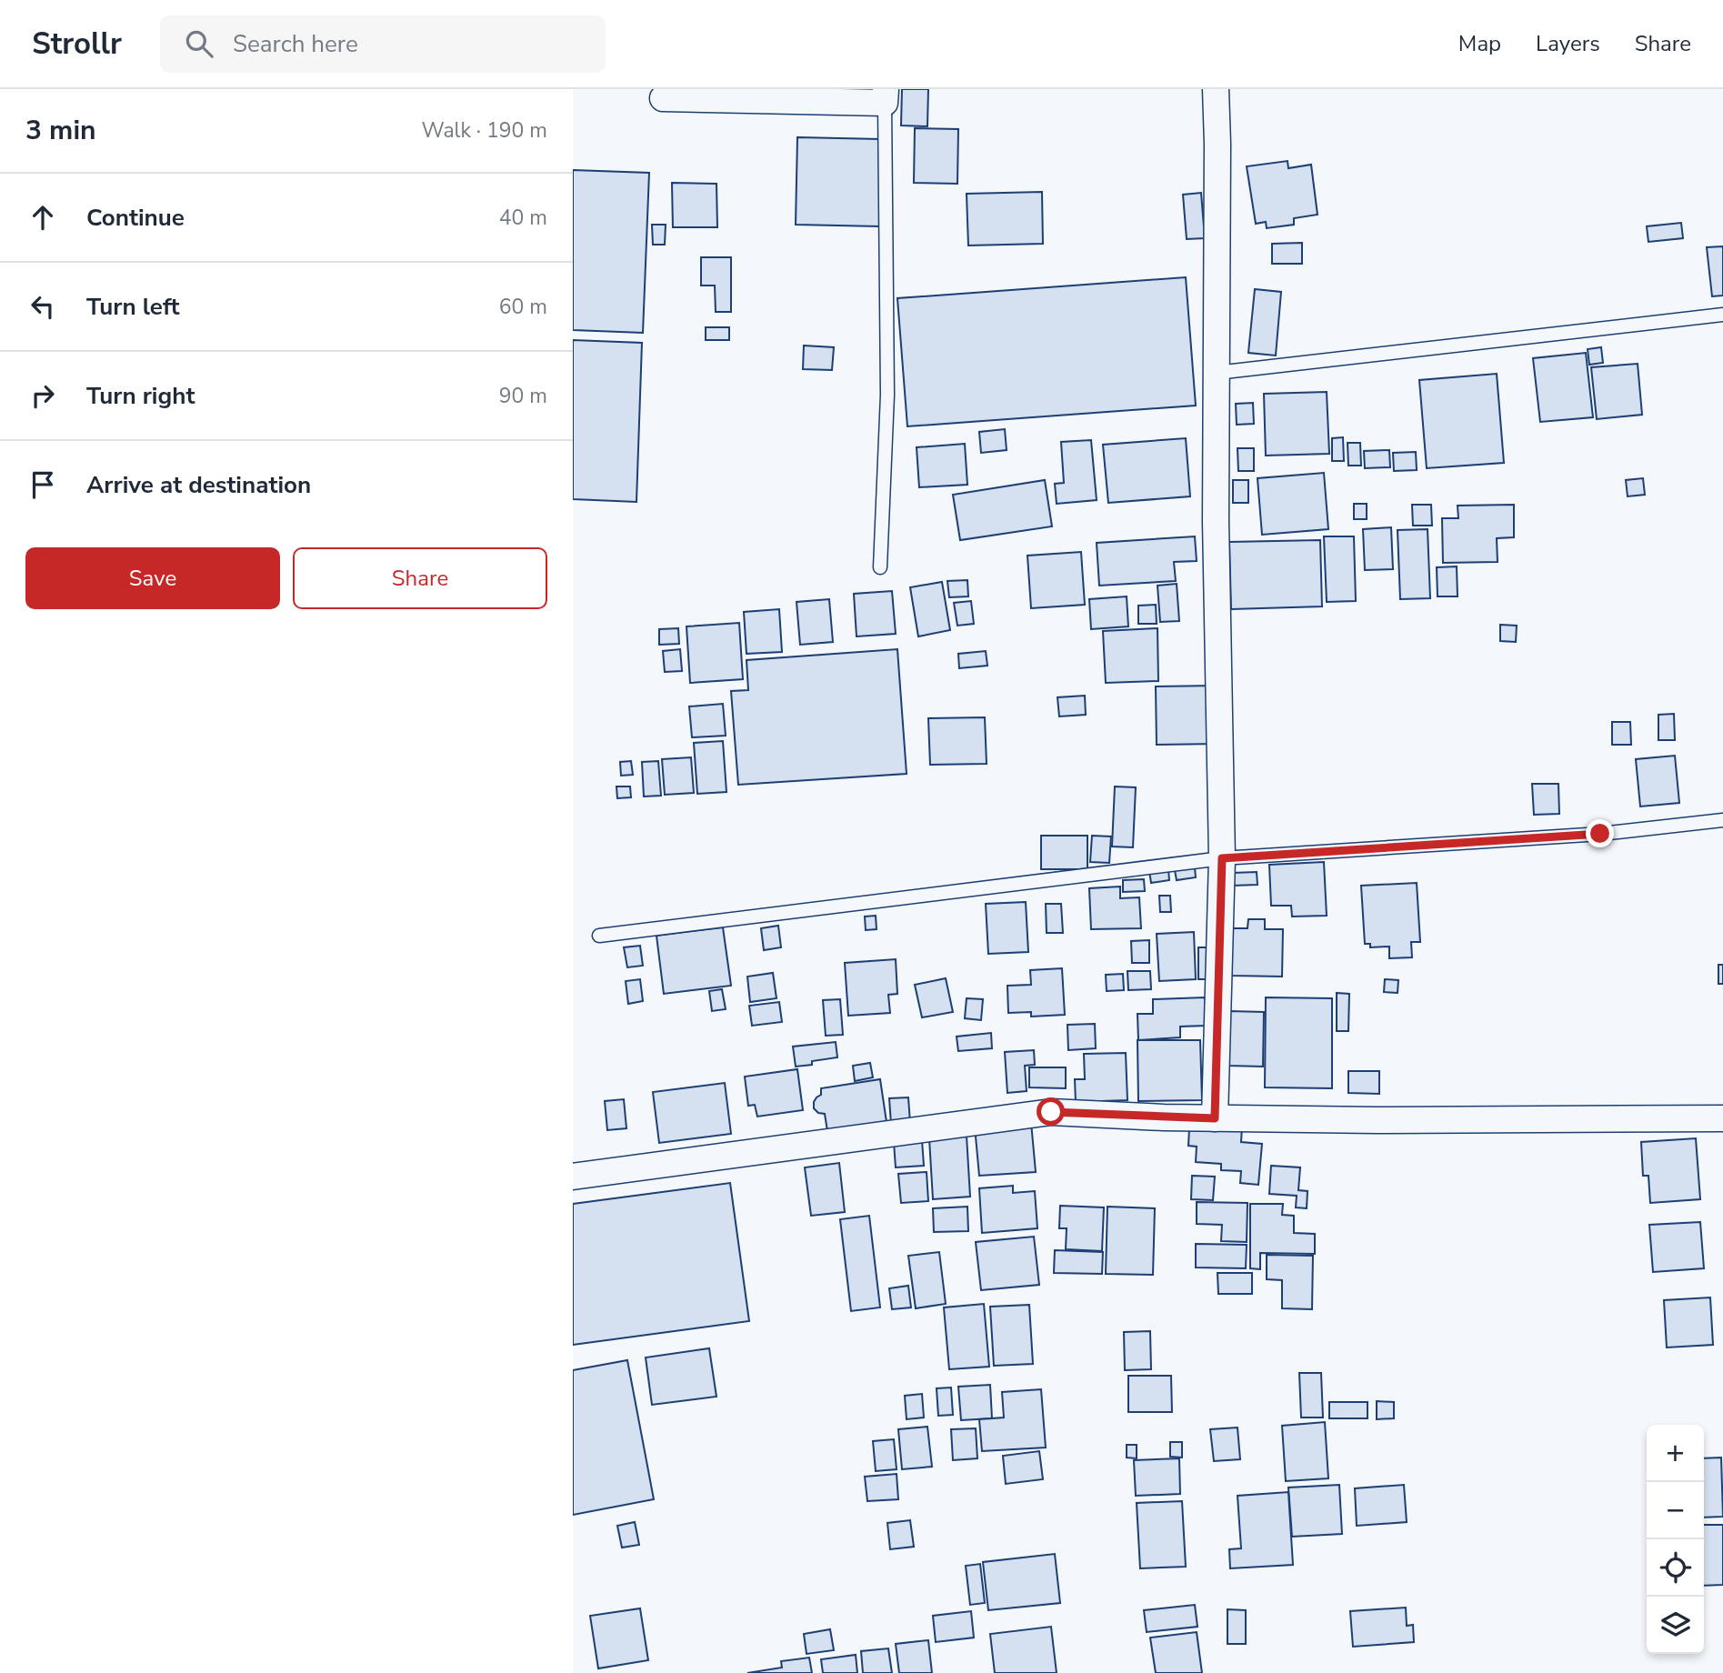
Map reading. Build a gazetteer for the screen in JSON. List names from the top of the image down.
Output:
{
  "page": {
    "header": "Strollr",
    "search": "Search here",
    "nav": ["Map", "Layers", "Share"],
    "heading": ["3 min", "Walk · 190 m"],
    "list": [
      ["Continue", "40 m"],
      ["Turn left", "60 m"],
      ["Turn right", "90 m"],
      "Arrive at destination"
    ],
    "buttons": ["Save", "Share"],
    "map_buttons": ["+", "−"]
  }
}
